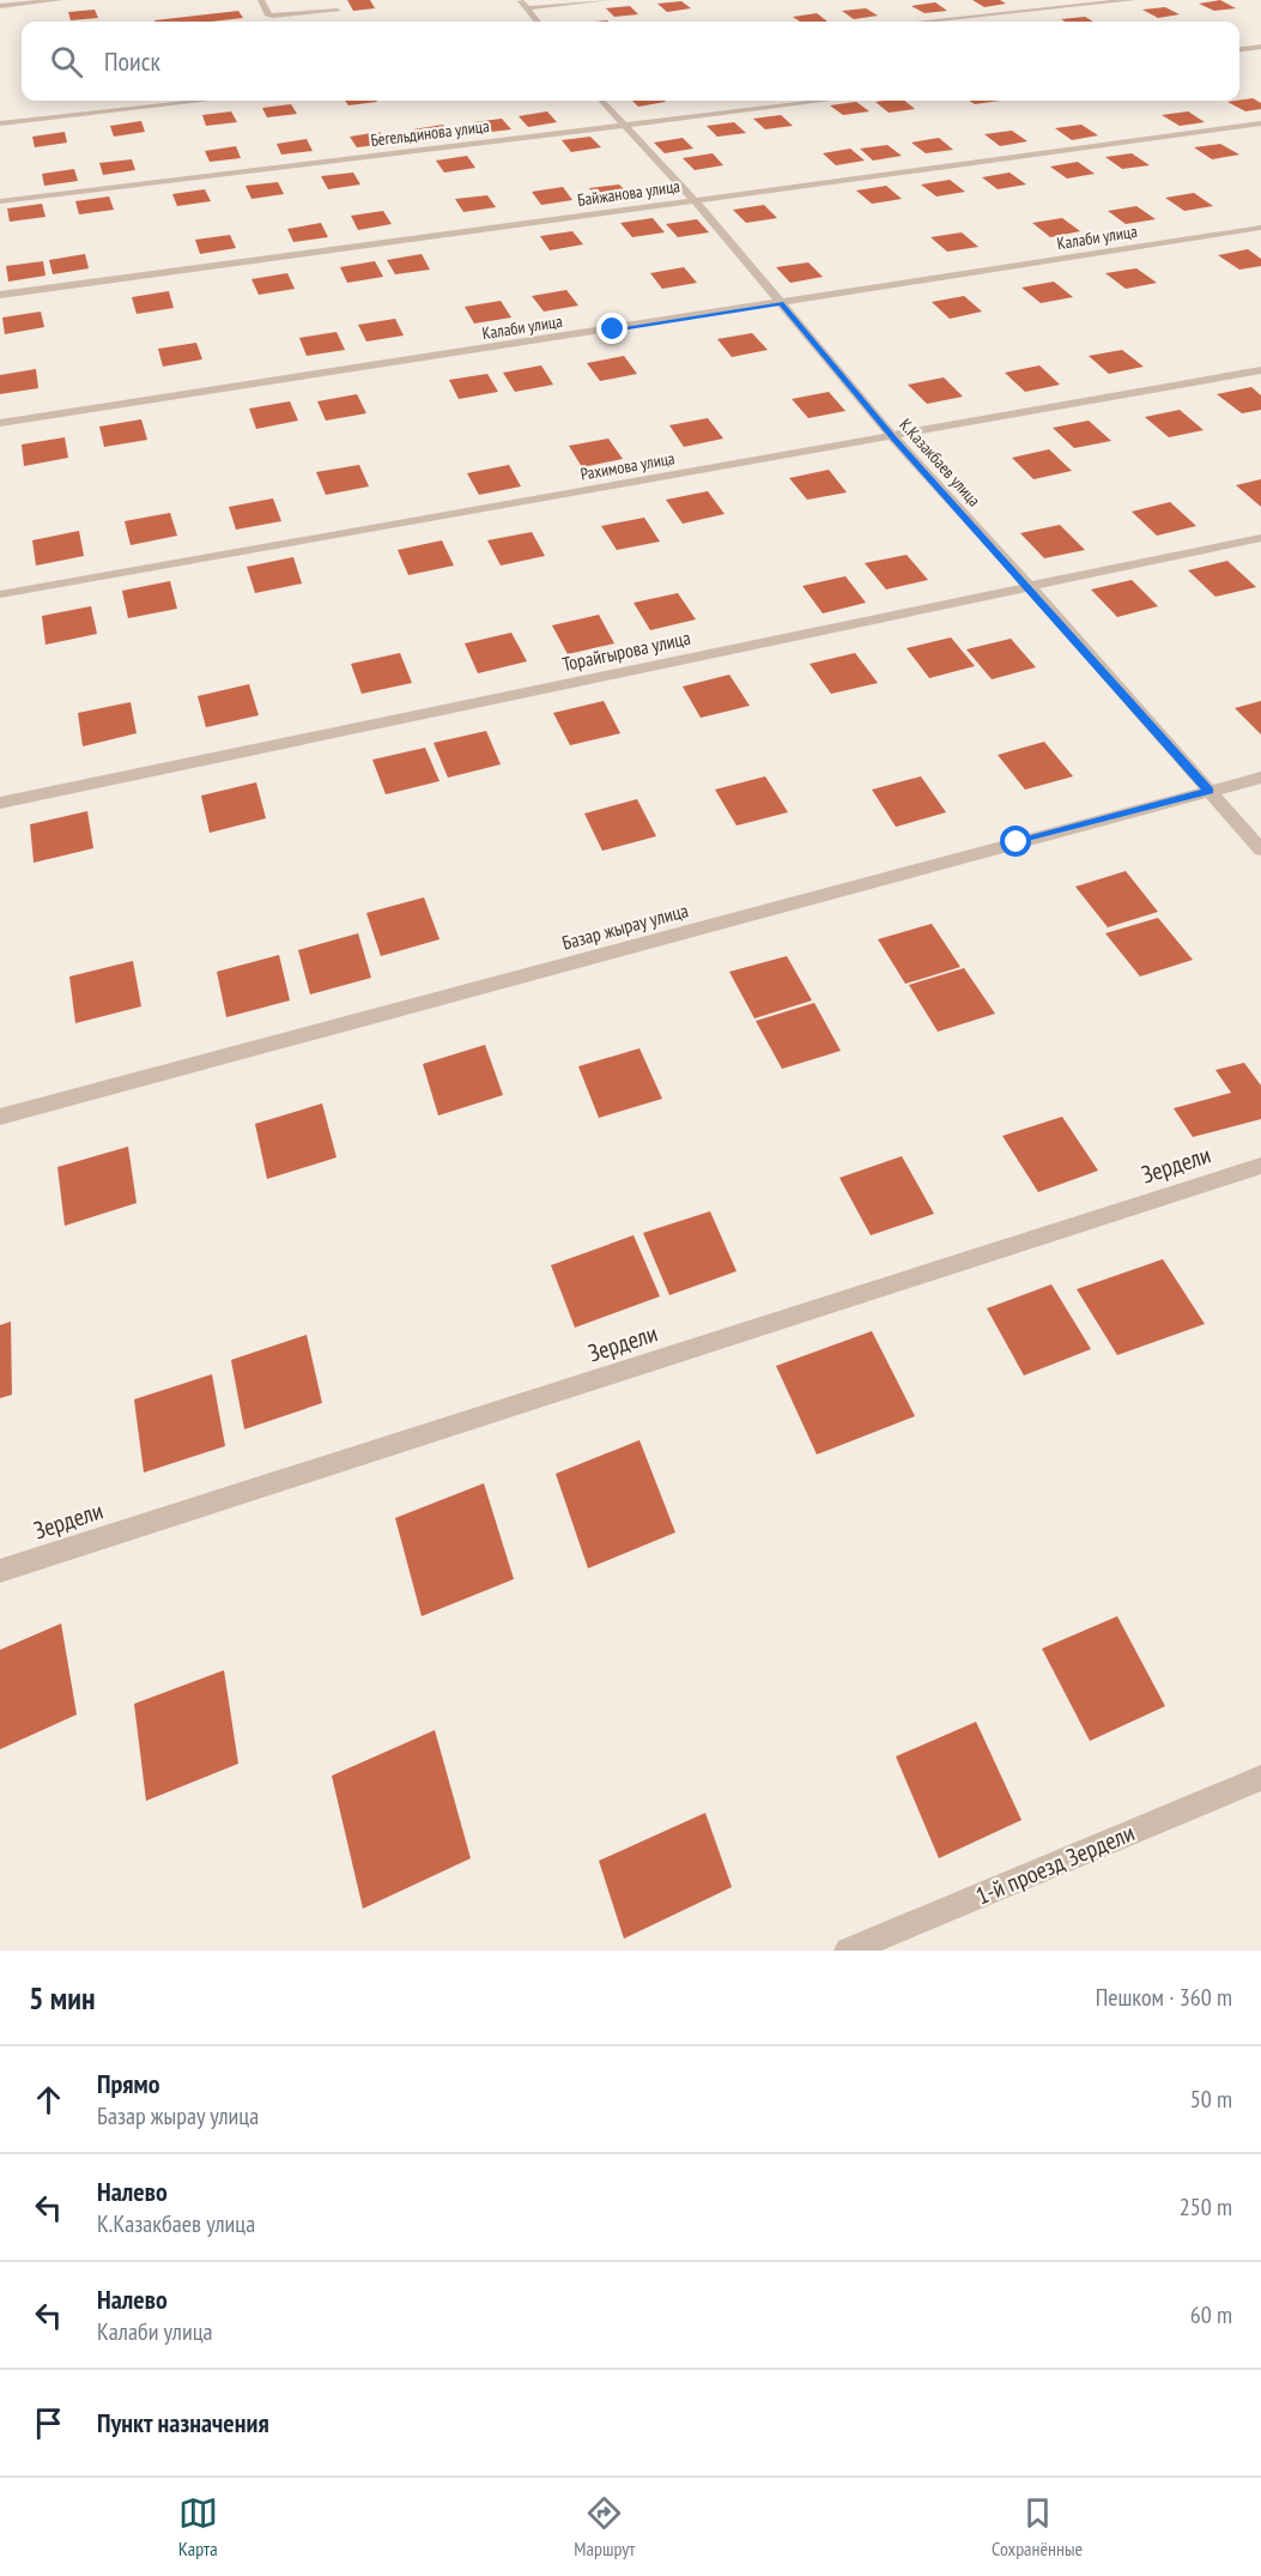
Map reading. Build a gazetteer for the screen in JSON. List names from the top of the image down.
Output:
{
  "streets": {
    "street": [
      "Бегельдинова улица",
      "Байжанова улица",
      "Калаби улица",
      "К.Казакбаев улица",
      "Рахимова улица",
      "Торайгырова улица",
      "Базар жырау улица",
      "Зердели",
      "1-й проезд Зердели"
    ]
  },
  "crossings": [
    ["Бегельдинова улица", "К.Казакбаев улица"],
    ["Байжанова улица", "К.Казакбаев улица"],
    ["Калаби улица", "К.Казакбаев улица"],
    ["К.Казакбаев улица", "Рахимова улица"],
    ["К.Казакбаев улица", "Торайгырова улица"],
    ["К.Казакбаев улица", "Базар жырау улица"]
  ],
  "page": {
    "search": "Поиск",
    "heading": ["5 мин", "Пешком · 360 m"],
    "list": [
      ["Прямо", "Базар жырау улица", "50 m"],
      ["Налево", "К.Казакбаев улица", "250 m"],
      ["Налево", "Калаби улица", "60 m"],
      "Пункт назначения"
    ],
    "nav": ["Карта", "Маршрут", "Сохранённые"]
  }
}
